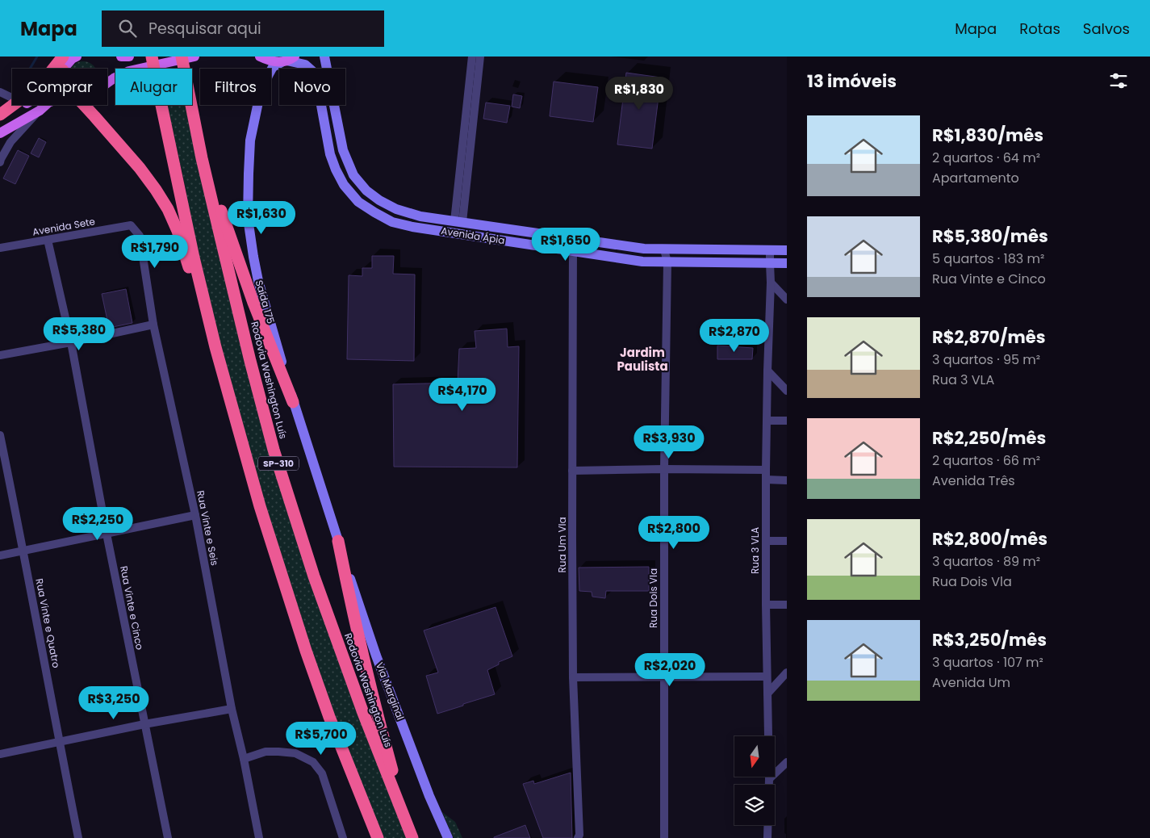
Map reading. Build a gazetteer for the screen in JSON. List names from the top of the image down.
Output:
{
  "streets": {
    "highway": ["Rodovia Washington Luís", "SP-310"],
    "street": [
      "Avenida Sete",
      "Avenida Ápia",
      "Saída 175",
      "Rua Vinte e Seis",
      "Rua Um Vla",
      "Rua 3 VLA",
      "Rua Dois Vla",
      "Rua Vinte e Cinco",
      "Rua Vinte e Quatro",
      "Via Marginal"
    ]
  },
  "crossings": [
    ["Avenida Sete", "Rua Vinte e Seis"],
    ["Avenida Sete", "Rua Vinte e Cinco"],
    ["Avenida Ápia", "Saída 175"],
    ["Avenida Ápia", "Rua Um Vla"],
    ["Avenida Ápia", "Rua 3 VLA"],
    ["Avenida Ápia", "Rua Dois Vla"],
    ["Saída 175", "Via Marginal"]
  ],
  "districts": ["Jardim Paulista"],
  "north": "bottom",
  "page": {
    "header": "Mapa",
    "search": "Pesquisar aqui",
    "nav": ["Mapa", "Rotas", "Salvos"],
    "heading": "13 imóveis",
    "chip": [
      "Comprar",
      "Alugar",
      "Filtros",
      "Novo"
    ],
    "price": [
      "R$1,830",
      "R$1,630",
      "R$1,650",
      "R$1,790",
      "R$5,380",
      "R$2,870",
      "R$4,170",
      "R$3,930",
      "R$2,250",
      "R$2,800",
      "R$2,020",
      "R$3,250",
      "R$5,700"
    ],
    "list": [
      {
        "name": "R$1,830/mês",
        "note": "2 quartos · 64 m² · Apartamento"
      },
      {
        "name": "R$5,380/mês",
        "note": "5 quartos · 183 m² · Rua Vinte e Cinco"
      },
      {
        "name": "R$2,870/mês",
        "note": "3 quartos · 95 m² · Rua 3 VLA"
      },
      {
        "name": "R$2,250/mês",
        "note": "2 quartos · 66 m² · Avenida Três"
      },
      {
        "name": "R$2,800/mês",
        "note": "3 quartos · 89 m² · Rua Dois Vla"
      },
      {
        "name": "R$3,250/mês",
        "note": "3 quartos · 107 m² · Avenida Um"
      }
    ]
  }
}
